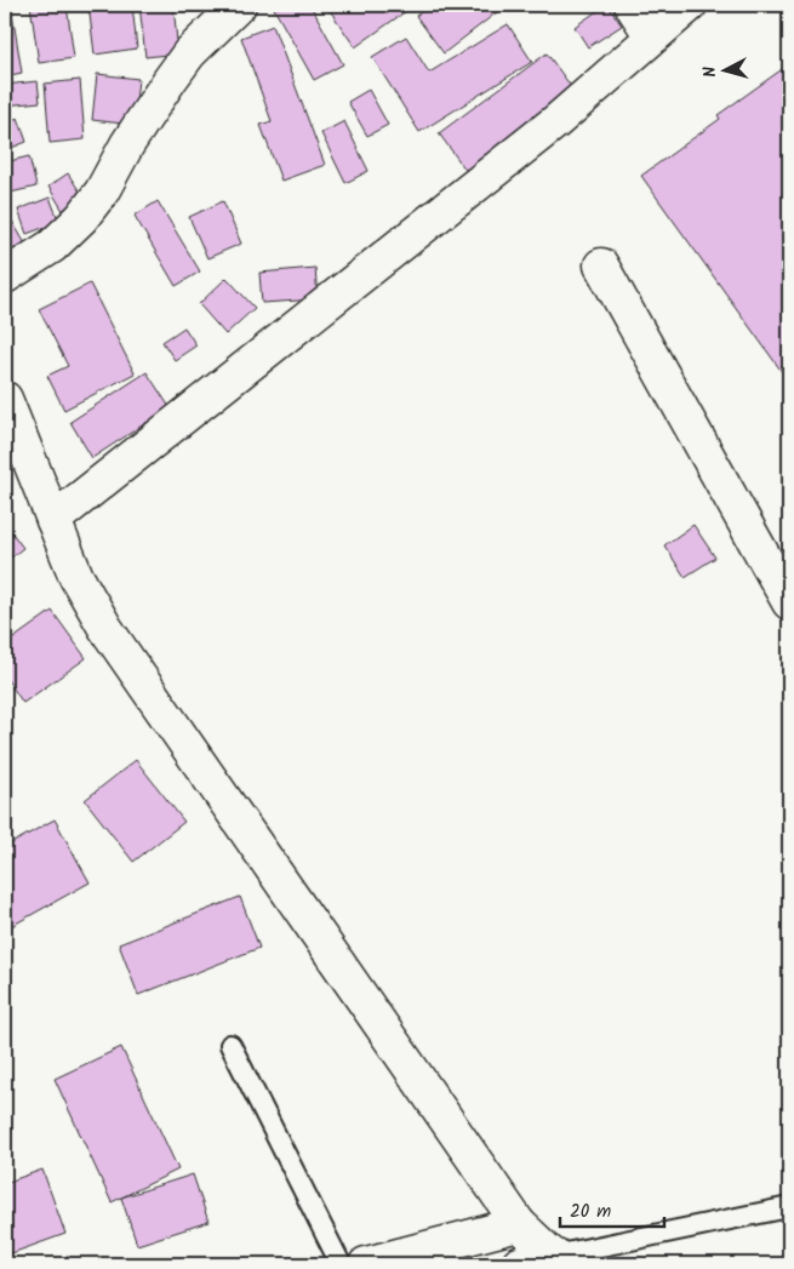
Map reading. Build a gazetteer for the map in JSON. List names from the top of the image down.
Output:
{
  "scale_bar": "20 m",
  "north": "left"
}
